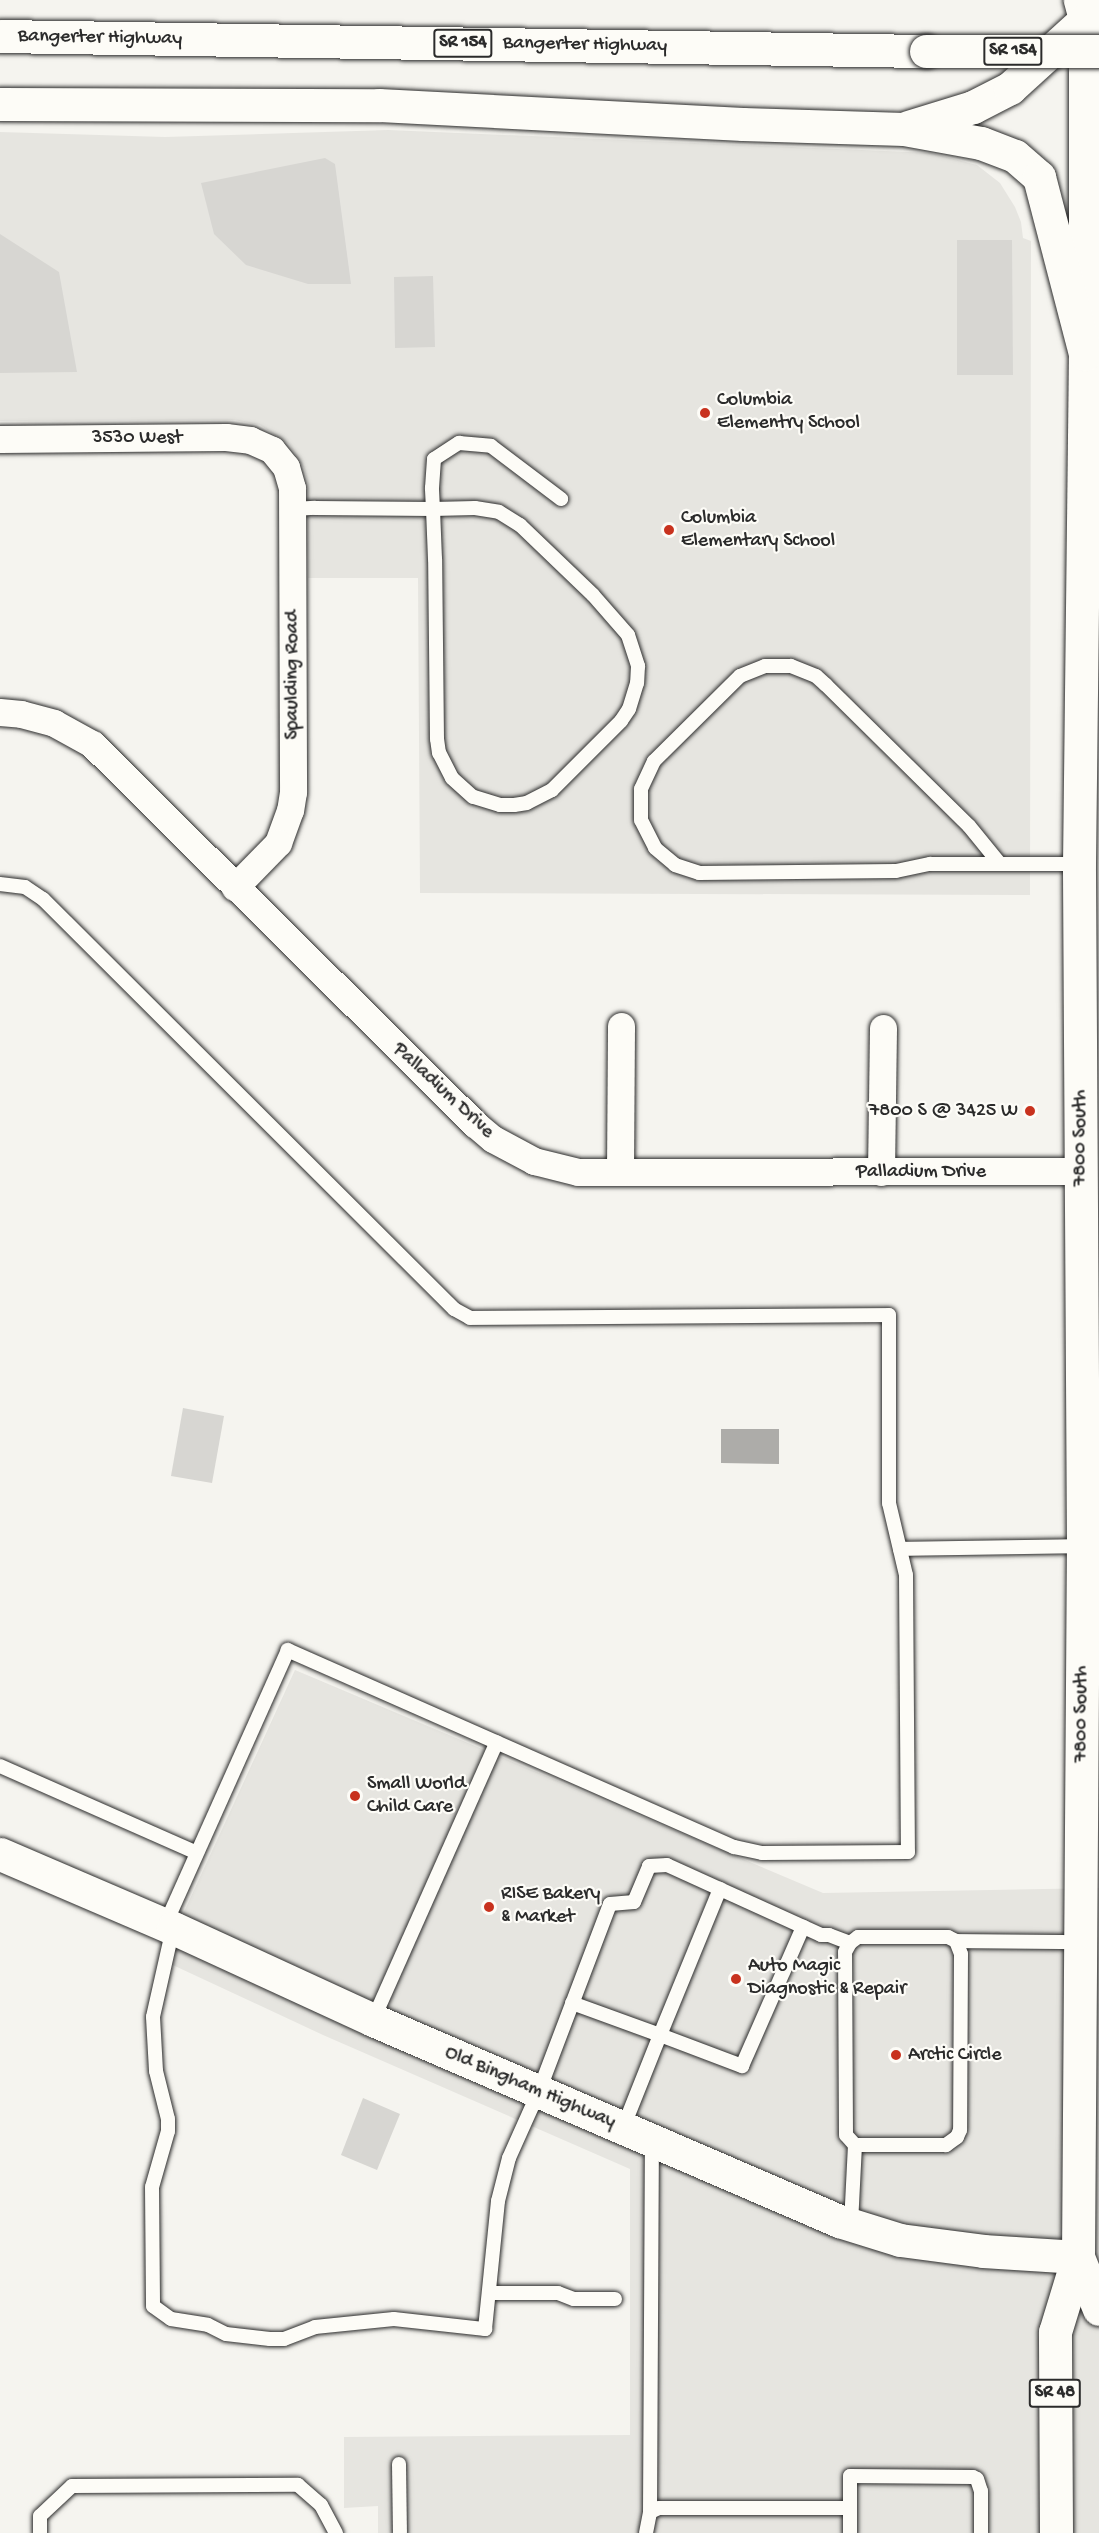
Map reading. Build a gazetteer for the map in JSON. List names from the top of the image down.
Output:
{
  "streets": {
    "main road": [
      "Bangerter Highway",
      "SR 154",
      "7800 South",
      "Old Bingham Highway",
      "SR 48"
    ],
    "street": ["3530 West", "Spaulding Road", "Palladium Drive"]
  },
  "crossings": [
    ["3530 West", "Spaulding Road"],
    ["Spaulding Road", "Palladium Drive"],
    ["Palladium Drive", "7800 South"],
    ["7800 South", "Old Bingham Highway"]
  ],
  "places": [
    "Columbia Elementry School",
    "Columbia Elementary School",
    "7800 S @ 3425 W",
    "Small World Child Care",
    "RISE Bakery & Market",
    "Auto Magic Diagnostic & Repair",
    "Arctic Circle"
  ]
}
